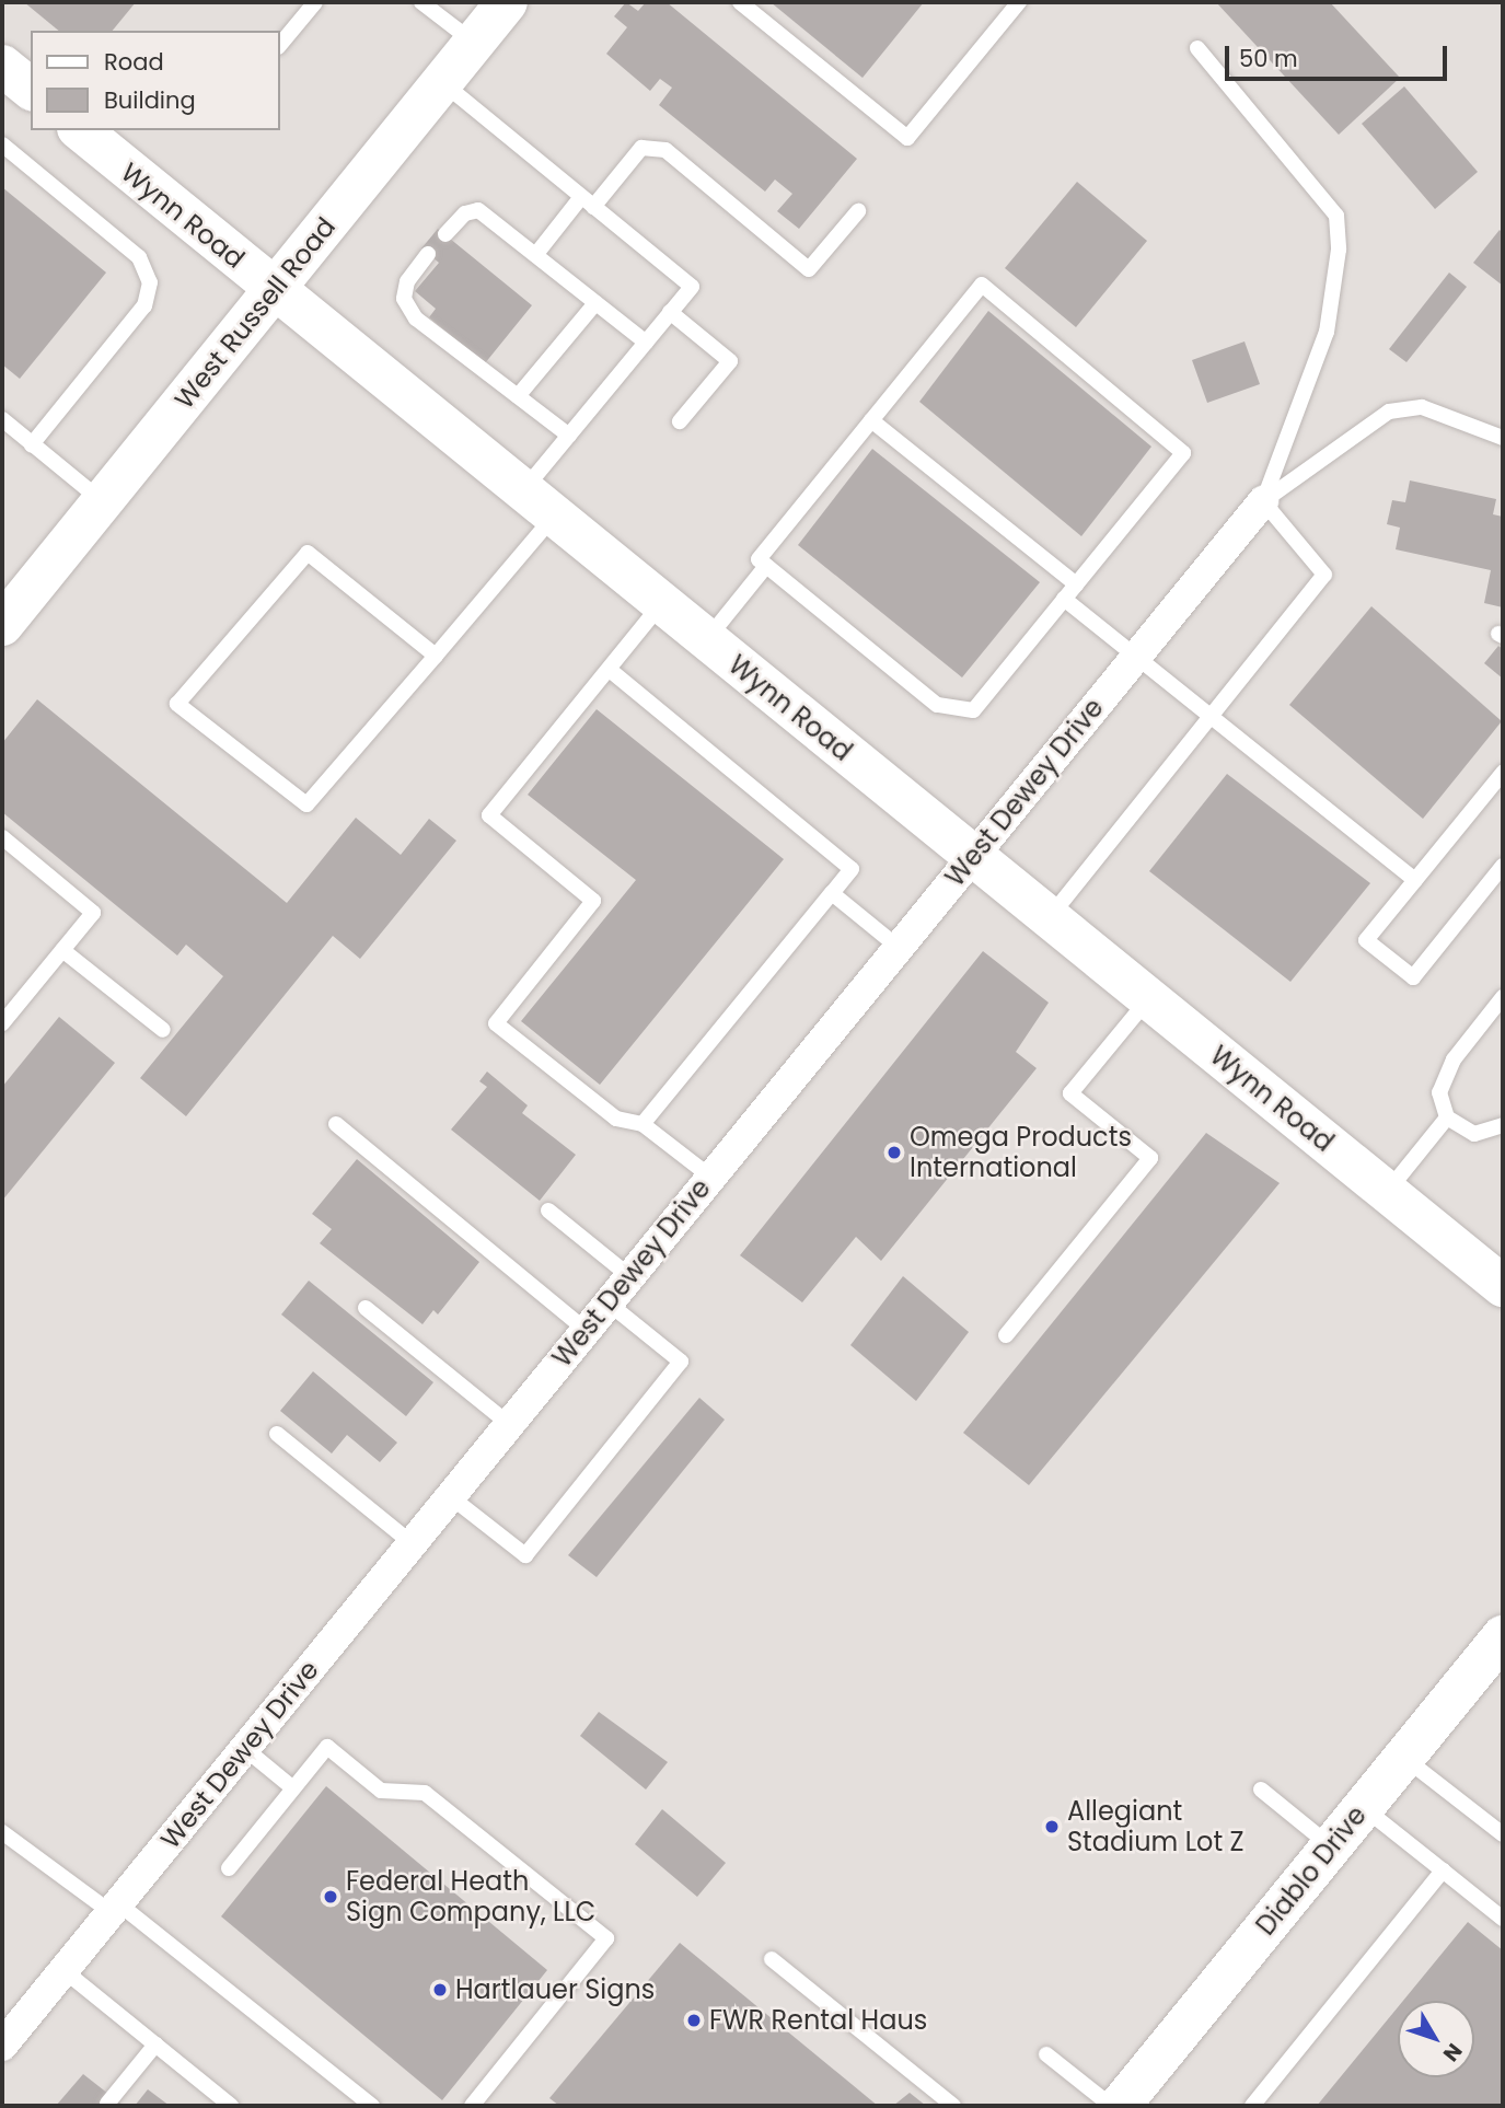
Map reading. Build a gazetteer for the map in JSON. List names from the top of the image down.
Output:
{
  "streets": {
    "street": [
      "Wynn Road",
      "West Russell Road",
      "West Dewey Drive",
      "Diablo Drive"
    ]
  },
  "crossings": [
    ["Wynn Road", "West Russell Road"],
    ["Wynn Road", "West Dewey Drive"]
  ],
  "places": [
    "Omega Products International",
    "Allegiant Stadium Lot Z",
    "Federal Heath Sign Company, LLC",
    "Hartlauer Signs",
    "FWR Rental Haus"
  ],
  "legend": ["Road", "Building"],
  "scale_bar": "50 m",
  "north": "bottom right"
}
